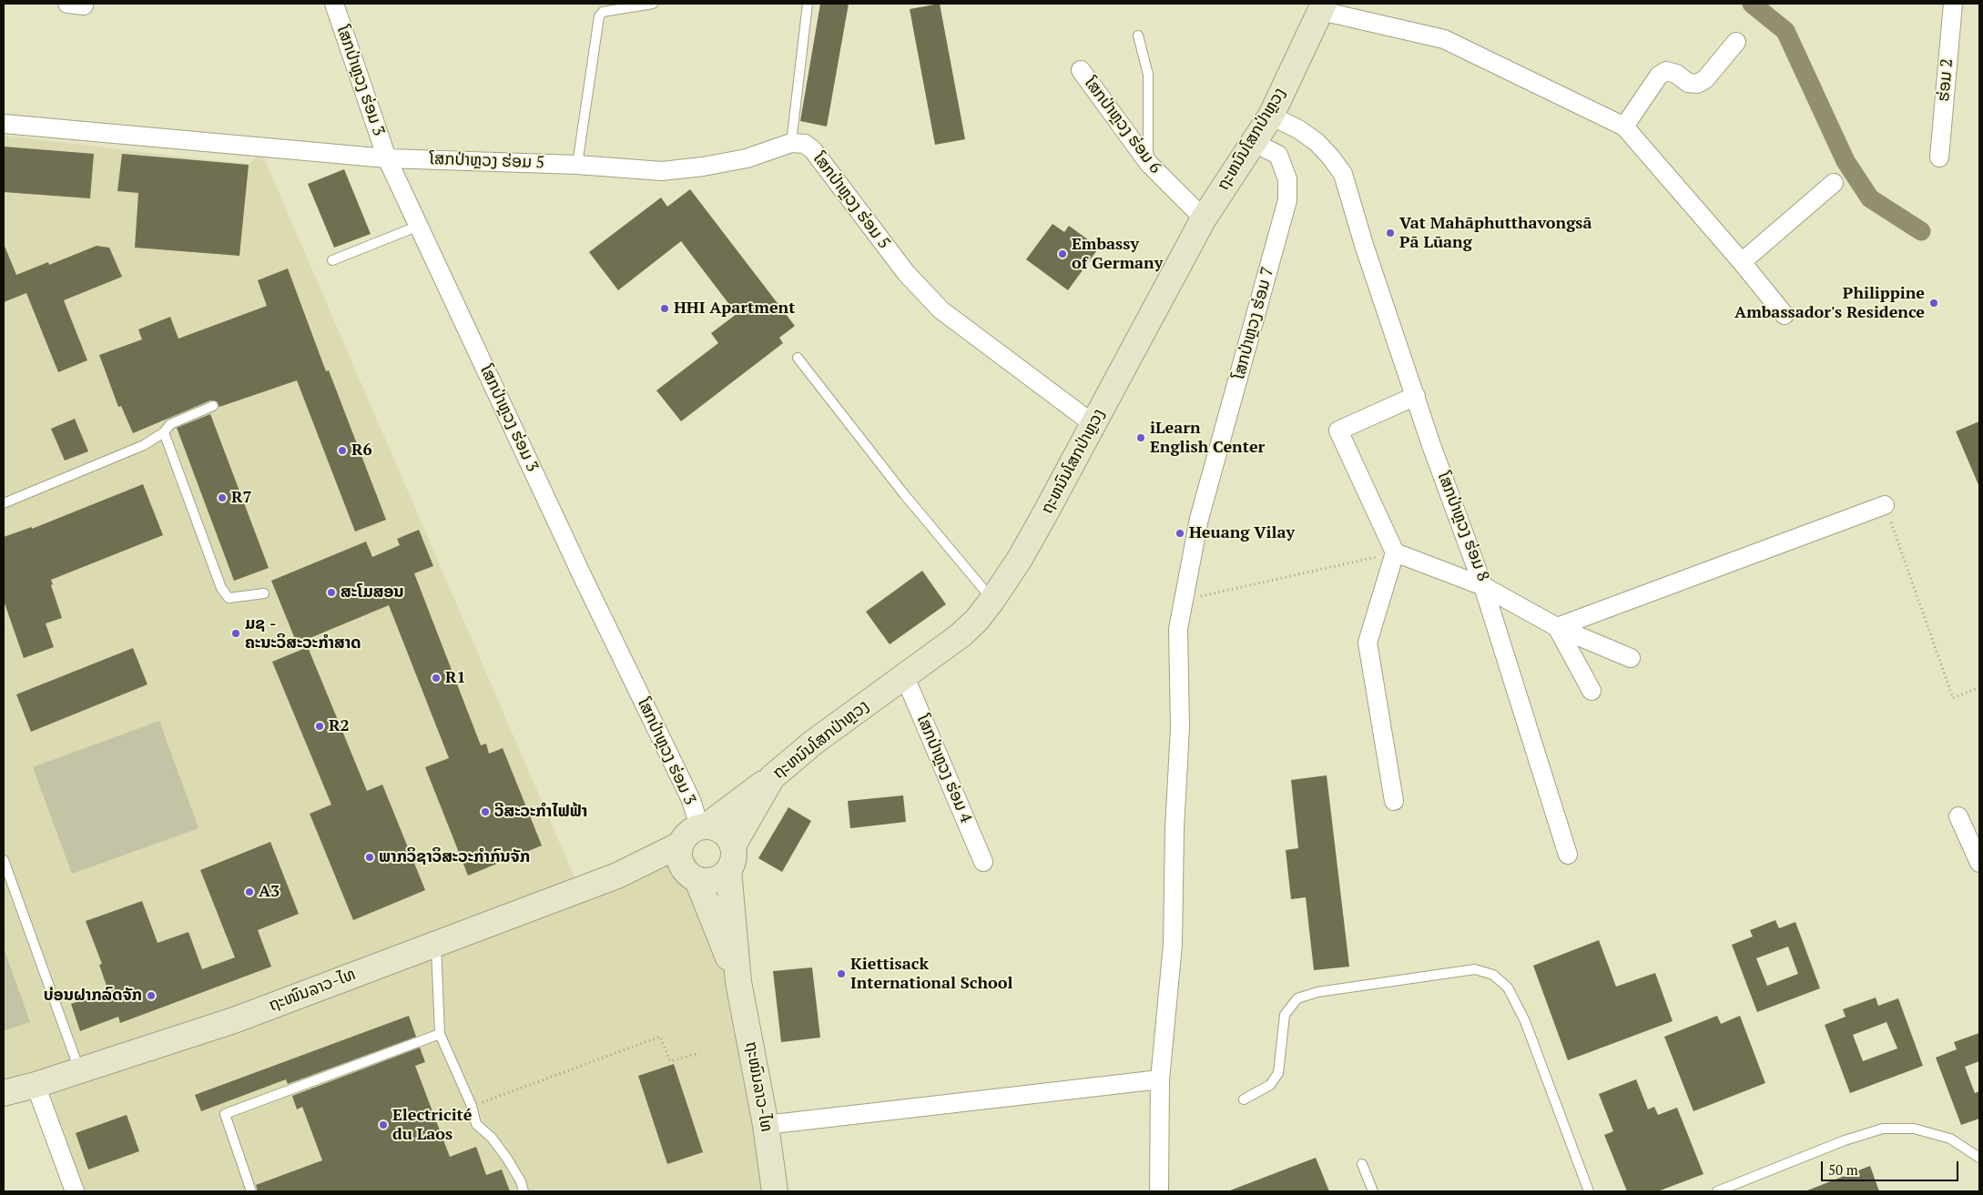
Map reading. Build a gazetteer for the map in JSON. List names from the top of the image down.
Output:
{
  "streets": {
    "street": [
      "ຮ່ອມ 2",
      "ໂສກປ່າຫຼວງ ຮ່ອມ 3",
      "ໂສກປ່າຫຼວງ ຮ່ອມ 6",
      "ຖະຫນົນໂສກປ່າຫຼວງ",
      "ໂສກປ່າຫຼວງ ຮ່ອມ 5",
      "ໂສກປ່າຫຼວງ ຮ່ອມ 7",
      "ໂສກປ່າຫຼວງ ຮ່ອມ 8",
      "ໂສກປ່າຫຼວງ ຮ່ອມ 4",
      "ຖະໜົນລາວ-ໄທ"
    ]
  },
  "crossings": [
    ["ໂສກປ່າຫຼວງ ຮ່ອມ 3", "ຖະຫນົນໂສກປ່າຫຼວງ"],
    ["ໂສກປ່າຫຼວງ ຮ່ອມ 3", "ໂສກປ່າຫຼວງ ຮ່ອມ 5"],
    ["ໂສກປ່າຫຼວງ ຮ່ອມ 3", "ຖະໜົນລາວ-ໄທ"],
    ["ໂສກປ່າຫຼວງ ຮ່ອມ 6", "ຖະຫນົນໂສກປ່າຫຼວງ"],
    ["ຖະຫນົນໂສກປ່າຫຼວງ", "ໂສກປ່າຫຼວງ ຮ່ອມ 5"],
    ["ຖະຫນົນໂສກປ່າຫຼວງ", "ໂສກປ່າຫຼວງ ຮ່ອມ 7"],
    ["ຖະຫນົນໂສກປ່າຫຼວງ", "ໂສກປ່າຫຼວງ ຮ່ອມ 8"],
    ["ຖະຫນົນໂສກປ່າຫຼວງ", "ໂສກປ່າຫຼວງ ຮ່ອມ 4"],
    ["ຖະຫນົນໂສກປ່າຫຼວງ", "ຖະໜົນລາວ-ໄທ"]
  ],
  "places": [
    "Vat Mahāphutthavongsā Pā Lūang",
    "Embassy of Germany",
    "Philippine Ambassador's Residence",
    "HHI Apartment",
    "iLearn English Center",
    "R6",
    "R7",
    "Heuang Vilay",
    "ສະໂມສອນ",
    "ມຊ - ຄະນະວິສະວະກຳສາດ",
    "R1",
    "R2",
    "ວີສະວະກຳໄຟຟ້າ",
    "ພາກວິຊາວິສະວະກຳກົນຈັກ",
    "A3",
    "Kiettisack International School",
    "ບ່ອນຝາກລົດຈັກ",
    "Electricité du Laos"
  ],
  "scale_bar": "50 m"
}
